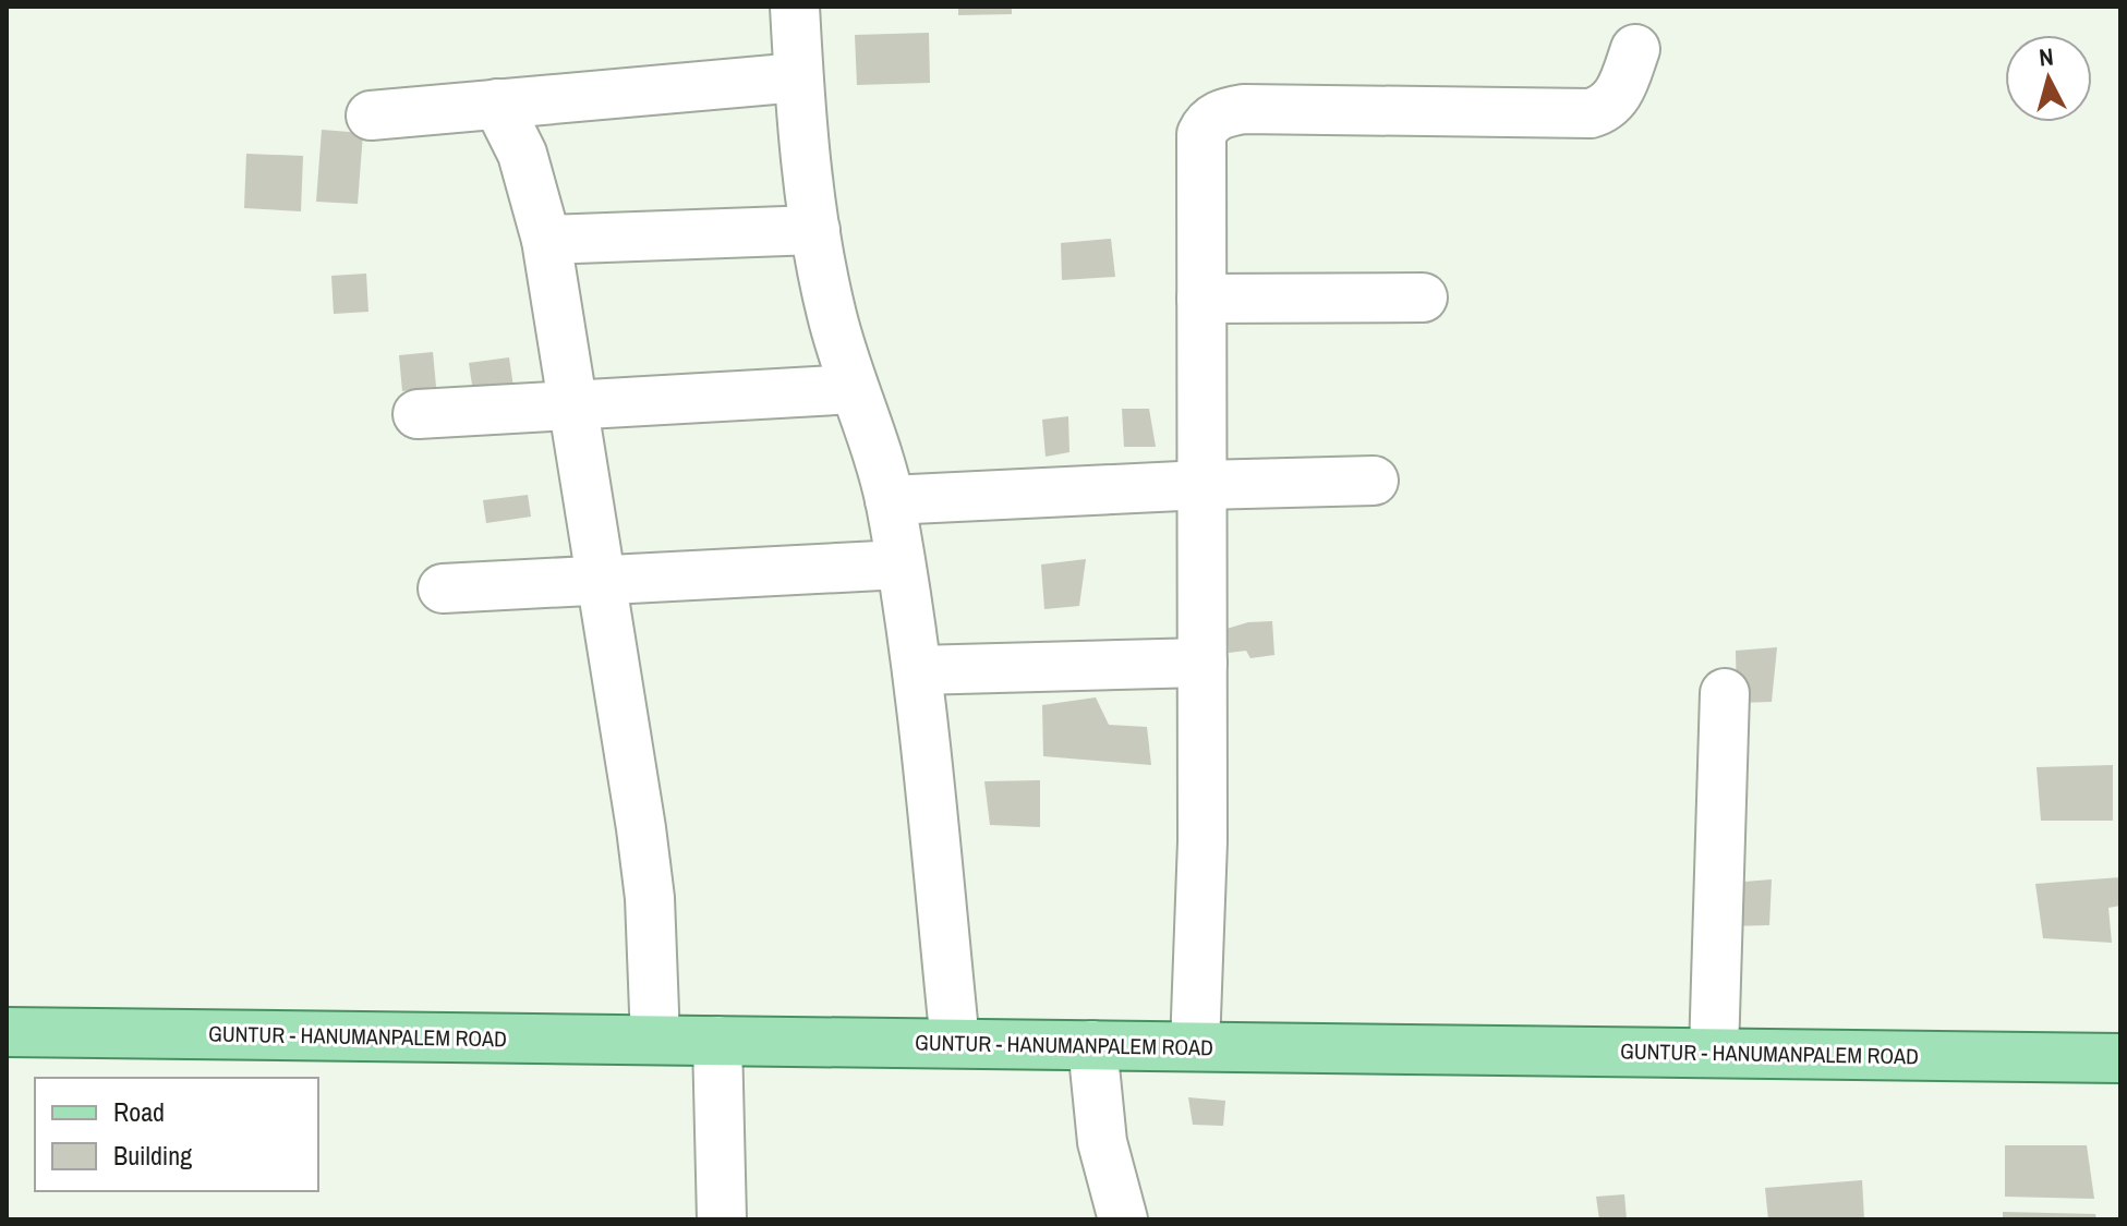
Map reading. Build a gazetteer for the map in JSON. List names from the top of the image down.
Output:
{
  "streets": {
    "main road": ["GUNTUR - HANUMANPALEM ROAD"]
  },
  "legend": ["Road", "Building"],
  "north": "top"
}
